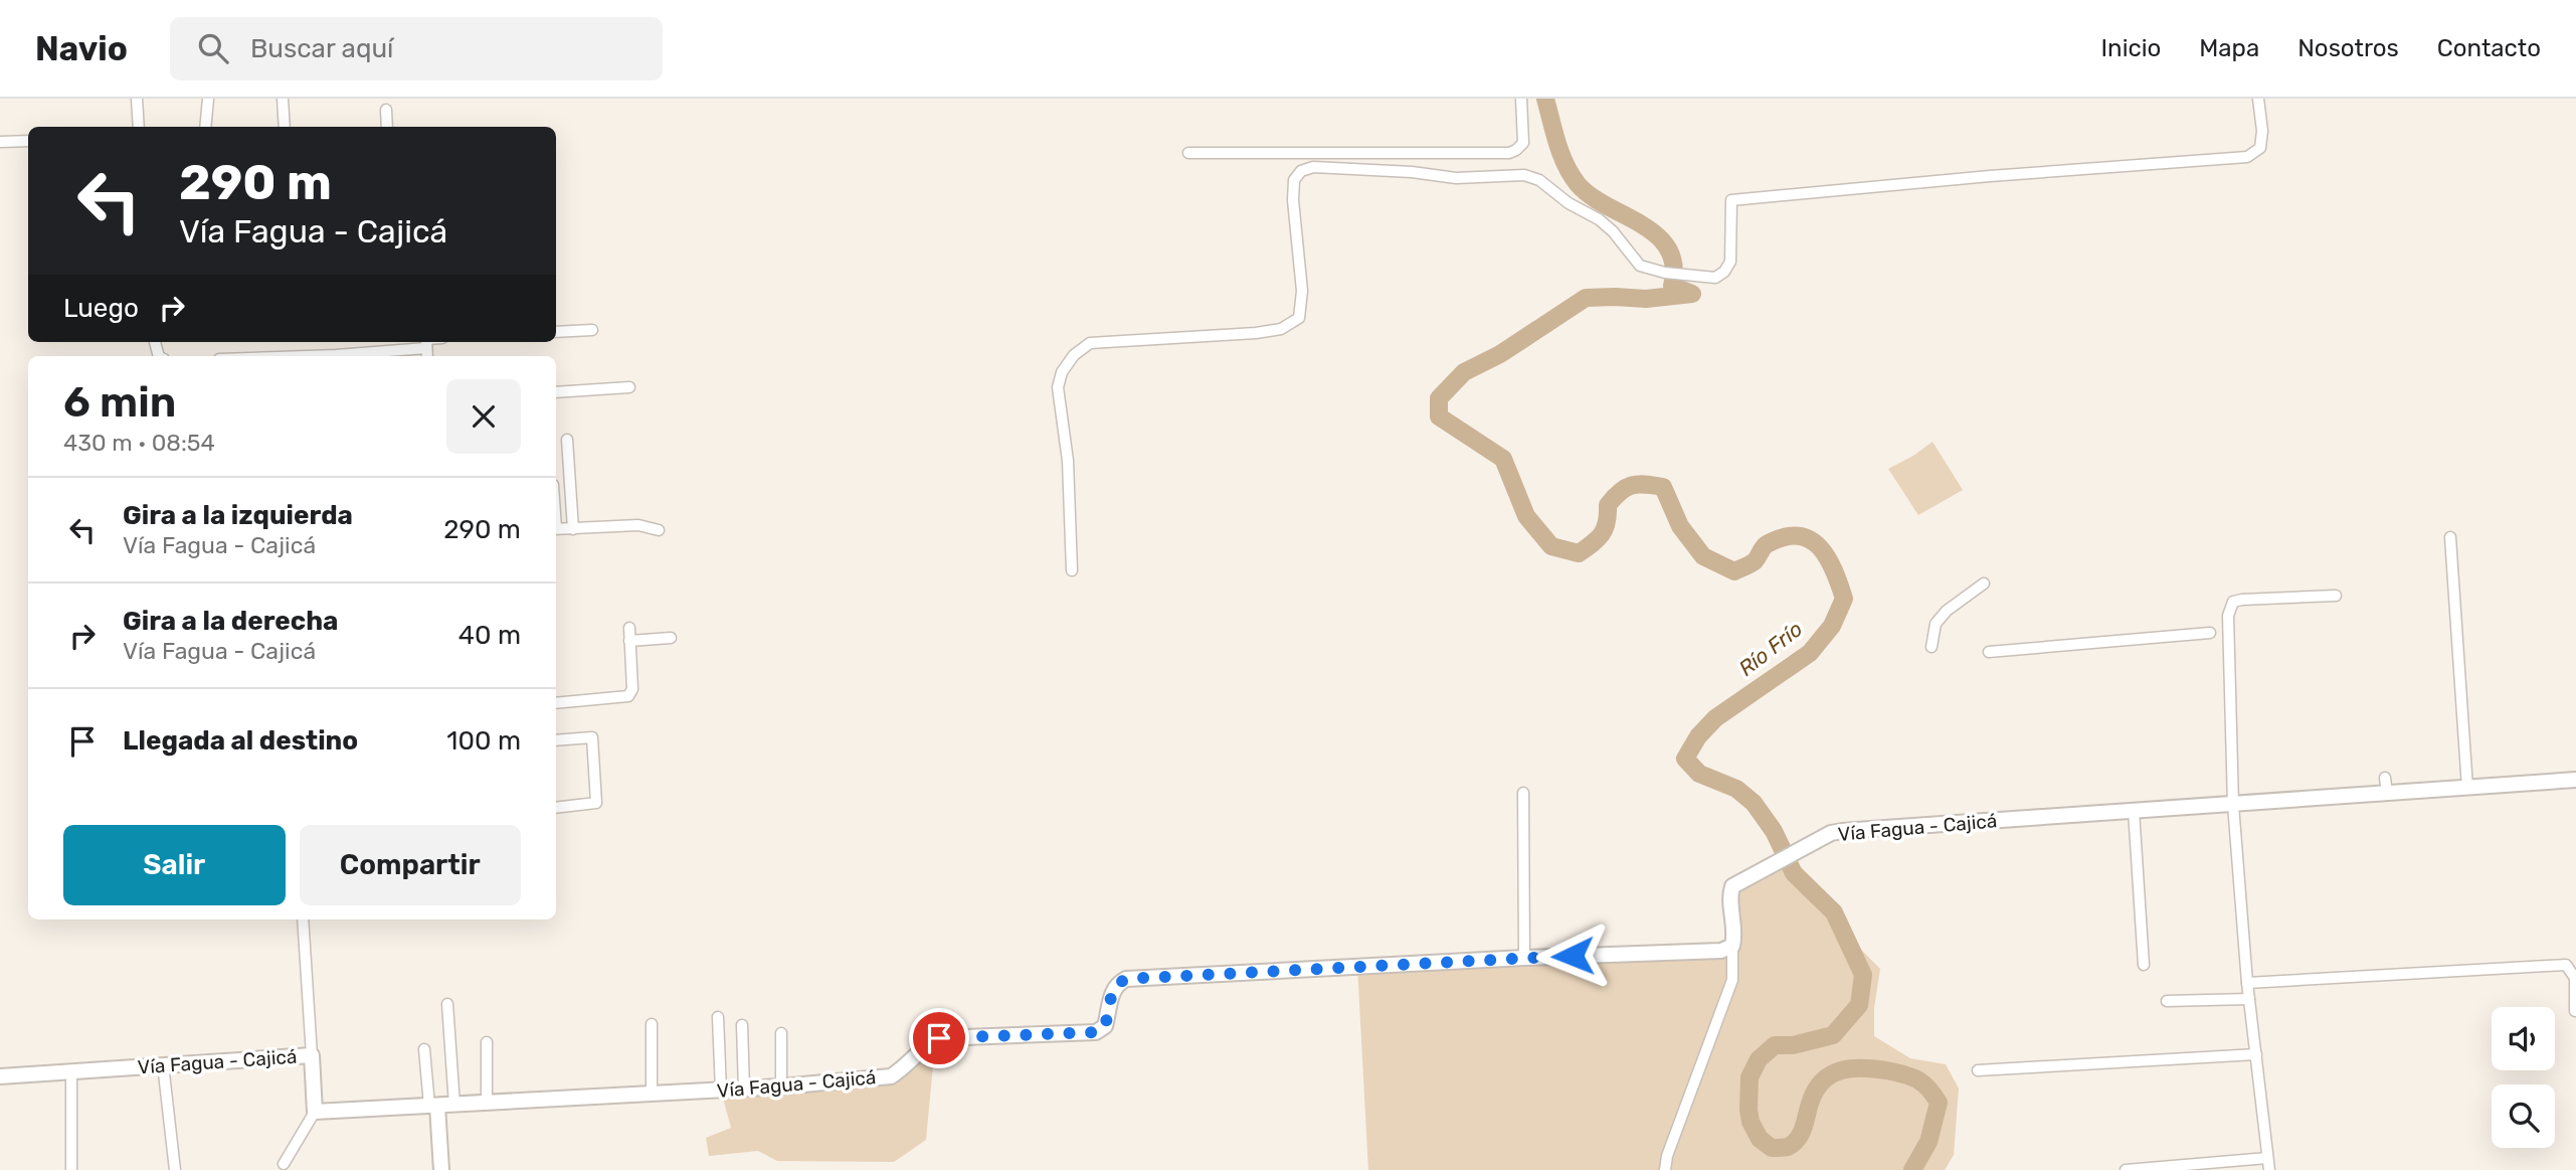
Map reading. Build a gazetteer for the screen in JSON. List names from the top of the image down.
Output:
{
  "streets": {
    "street": ["Vía Fagua - Cajicá"]
  },
  "water": ["Río Frío"],
  "page": {
    "header": "Navio",
    "search": "Buscar aquí",
    "nav": [
      "Inicio",
      "Mapa",
      "Nosotros",
      "Contacto"
    ],
    "turn": ["290 m", "Vía Fagua - Cajicá"],
    "then": "Luego",
    "heading": ["6 min", "430 m · 08:54"],
    "list": [
      {
        "name": "Gira a la izquierda",
        "note": "Vía Fagua - Cajicá",
        "value": "290 m"
      },
      {
        "name": "Gira a la derecha",
        "note": "Vía Fagua - Cajicá",
        "value": "40 m"
      },
      {
        "name": "Llegada al destino",
        "value": "100 m"
      }
    ],
    "buttons": ["Salir", "Compartir"]
  }
}
